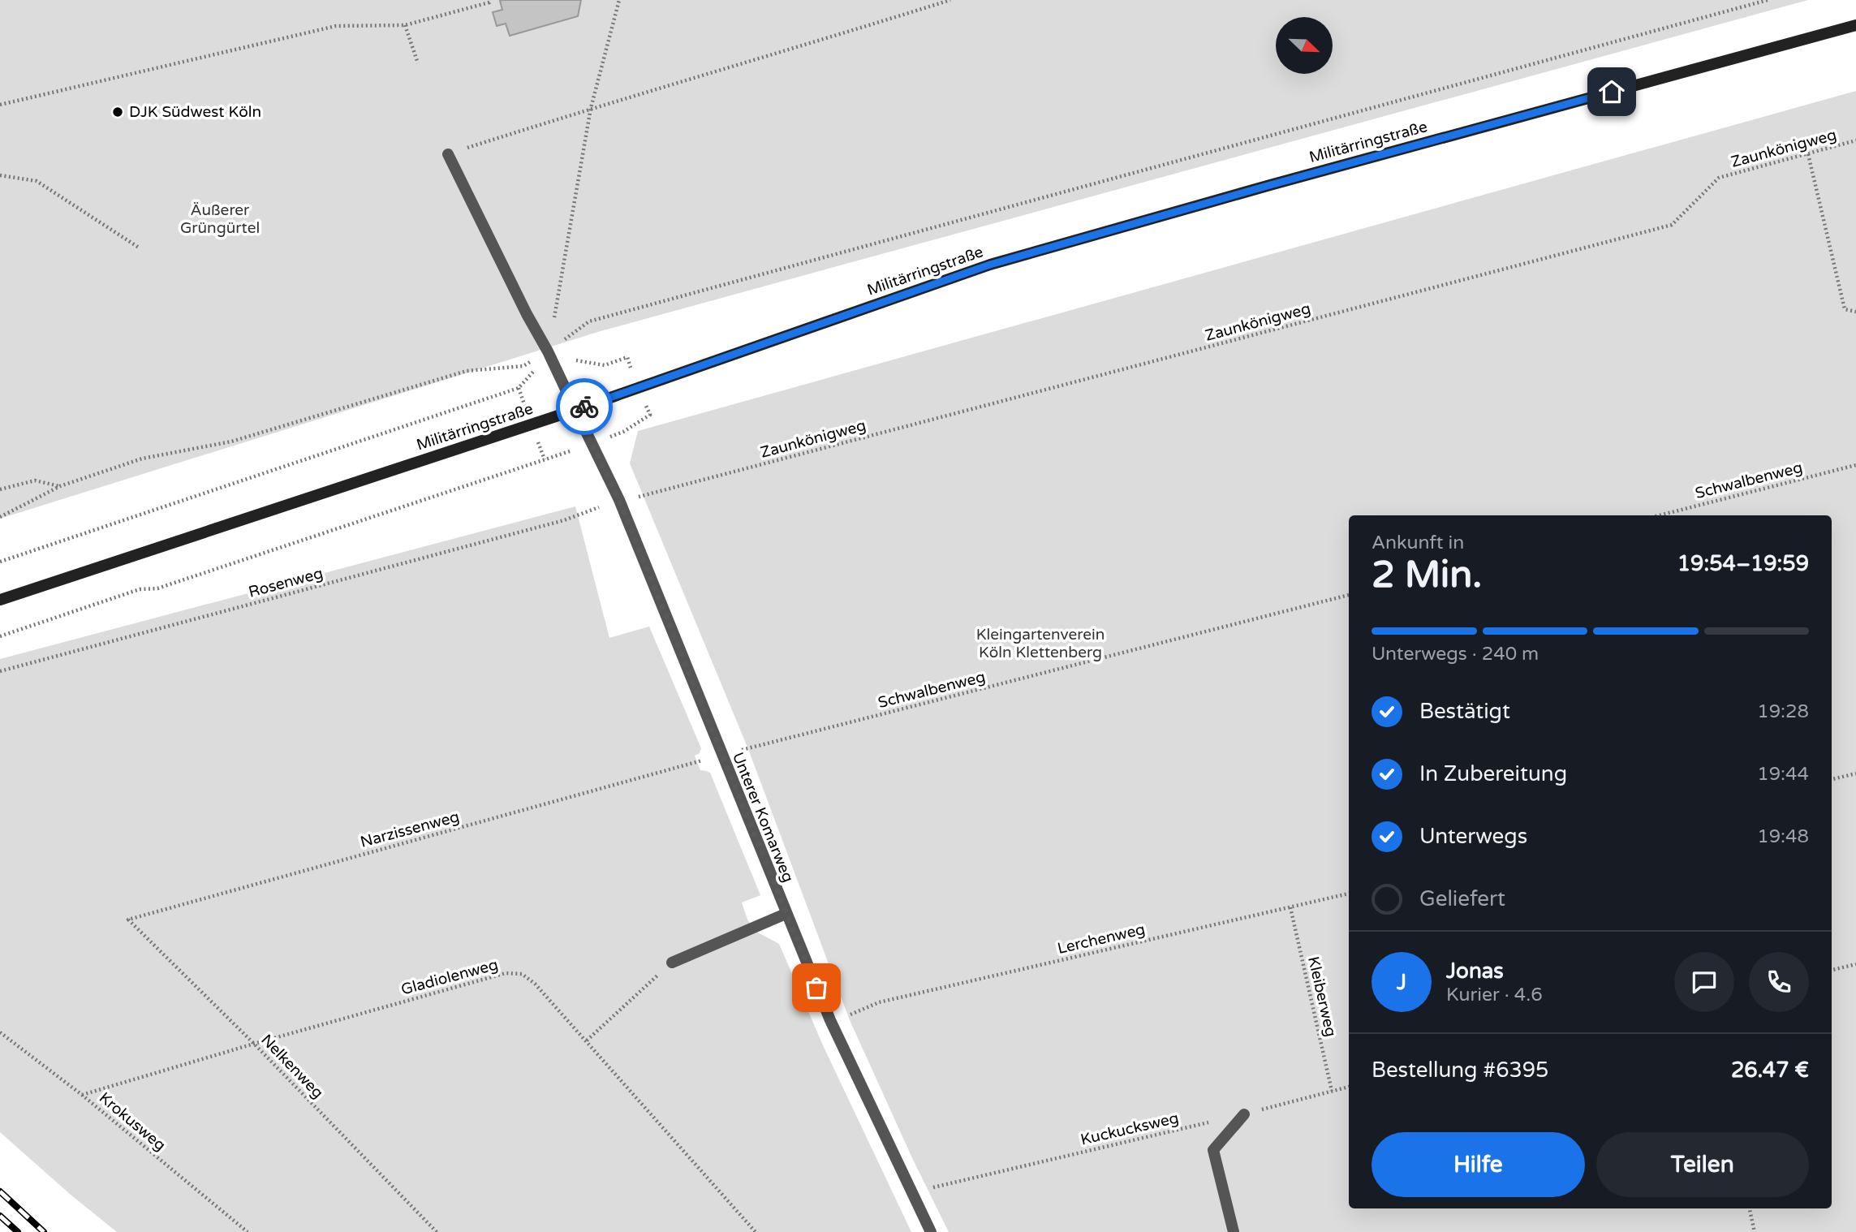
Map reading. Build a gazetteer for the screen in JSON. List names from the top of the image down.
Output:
{
  "streets": {
    "main road": ["Militärringstraße"],
    "street": ["Unterer Komarweg"],
    "path": [
      "Zaunkönigweg",
      "Schwalbenweg",
      "Rosenweg",
      "Narzissenweg",
      "Lerchenweg",
      "Gladiolenweg",
      "Kleiberweg",
      "Nelkenweg",
      "Krokusweg",
      "Kuckucksweg"
    ]
  },
  "crossings": [
    ["Militärringstraße", "Unterer Komarweg"],
    ["Unterer Komarweg", "Kuckucksweg"],
    ["Narzissenweg", "Nelkenweg"],
    ["Lerchenweg", "Kleiberweg"],
    ["Gladiolenweg", "Nelkenweg"],
    ["Gladiolenweg", "Krokusweg"],
    ["Kleiberweg", "Kuckucksweg"]
  ],
  "parks": ["Äußerer Grüngürtel", "Kleingartenverein Köln Klettenberg"],
  "places": ["DJK Südwest Köln"],
  "north": "bottom right",
  "page": {
    "heading": ["2 Min.", "Ankunft in", "19:54–19:59"],
    "panel": [
      "Jonas",
      "Kurier · 4.6",
      "Bestellung #6395",
      "26.47 €"
    ],
    "bar": "Unterwegs · 240 m",
    "list": [
      ["Bestätigt", "19:28"],
      ["In Zubereitung", "19:44"],
      ["Unterwegs", "19:48"],
      "Geliefert"
    ],
    "round": "J",
    "buttons": ["Hilfe", "Teilen"]
  }
}
